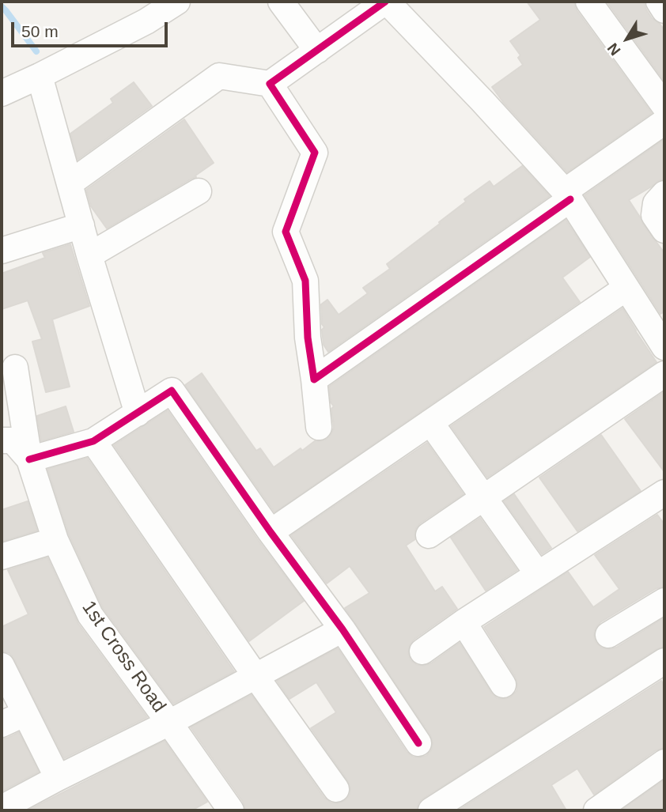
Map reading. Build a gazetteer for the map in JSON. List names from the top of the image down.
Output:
{
  "streets": {
    "street": ["1st Cross Road"]
  },
  "scale_bar": "50 m",
  "north": "bottom left"
}
